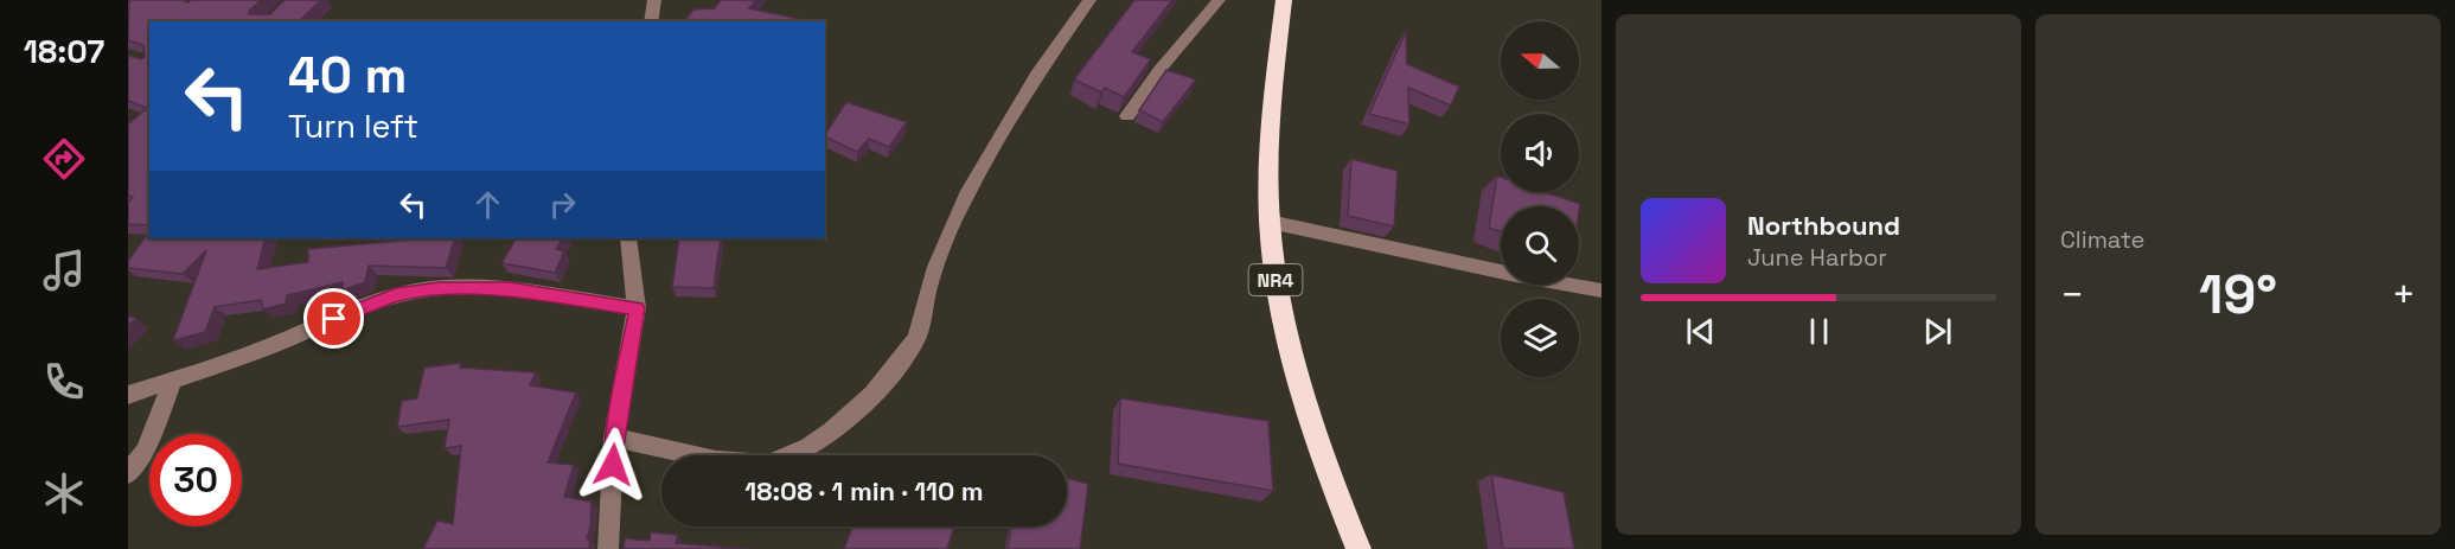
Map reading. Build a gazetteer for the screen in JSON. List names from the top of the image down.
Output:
{
  "streets": {
    "highway": ["NR4"]
  },
  "north": "left",
  "page": {
    "tabs": "18:07",
    "tile": "Climate",
    "turn": ["40 m", "Turn left"],
    "song": ["Northbound", "June Harbor"],
    "heat": ["−", "19°", "+"],
    "limit": "30",
    "trip": "18:08 · 1 min · 110 m"
  }
}
